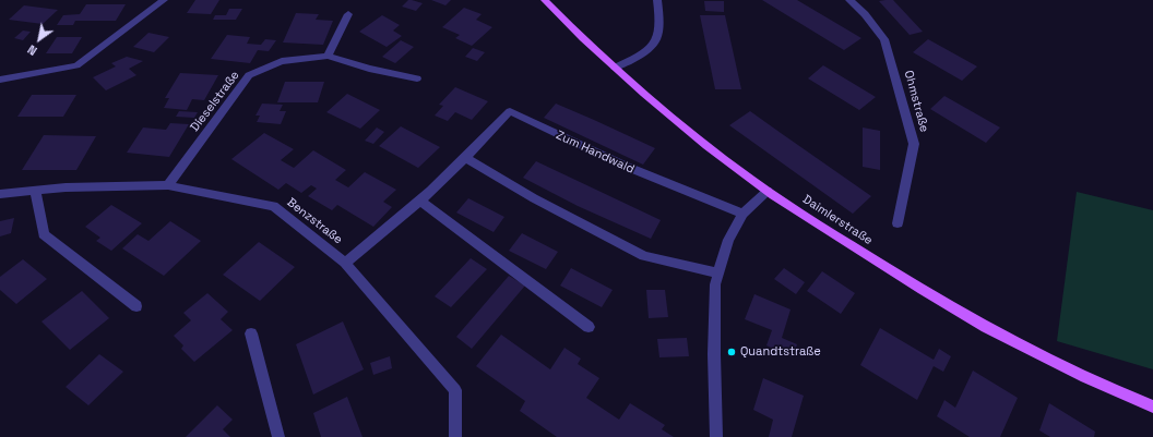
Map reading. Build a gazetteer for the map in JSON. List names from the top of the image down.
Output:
{
  "streets": {
    "main road": ["Daimlerstraße"],
    "street": [
      "Dieselstraße",
      "Ohmstraße",
      "Zum Handwald",
      "Benzstraße"
    ]
  },
  "crossings": [
    ["Dieselstraße", "Benzstraße"],
    ["Zum Handwald", "Benzstraße"]
  ],
  "places": ["Quandtstraße"],
  "north": "bottom left"
}
